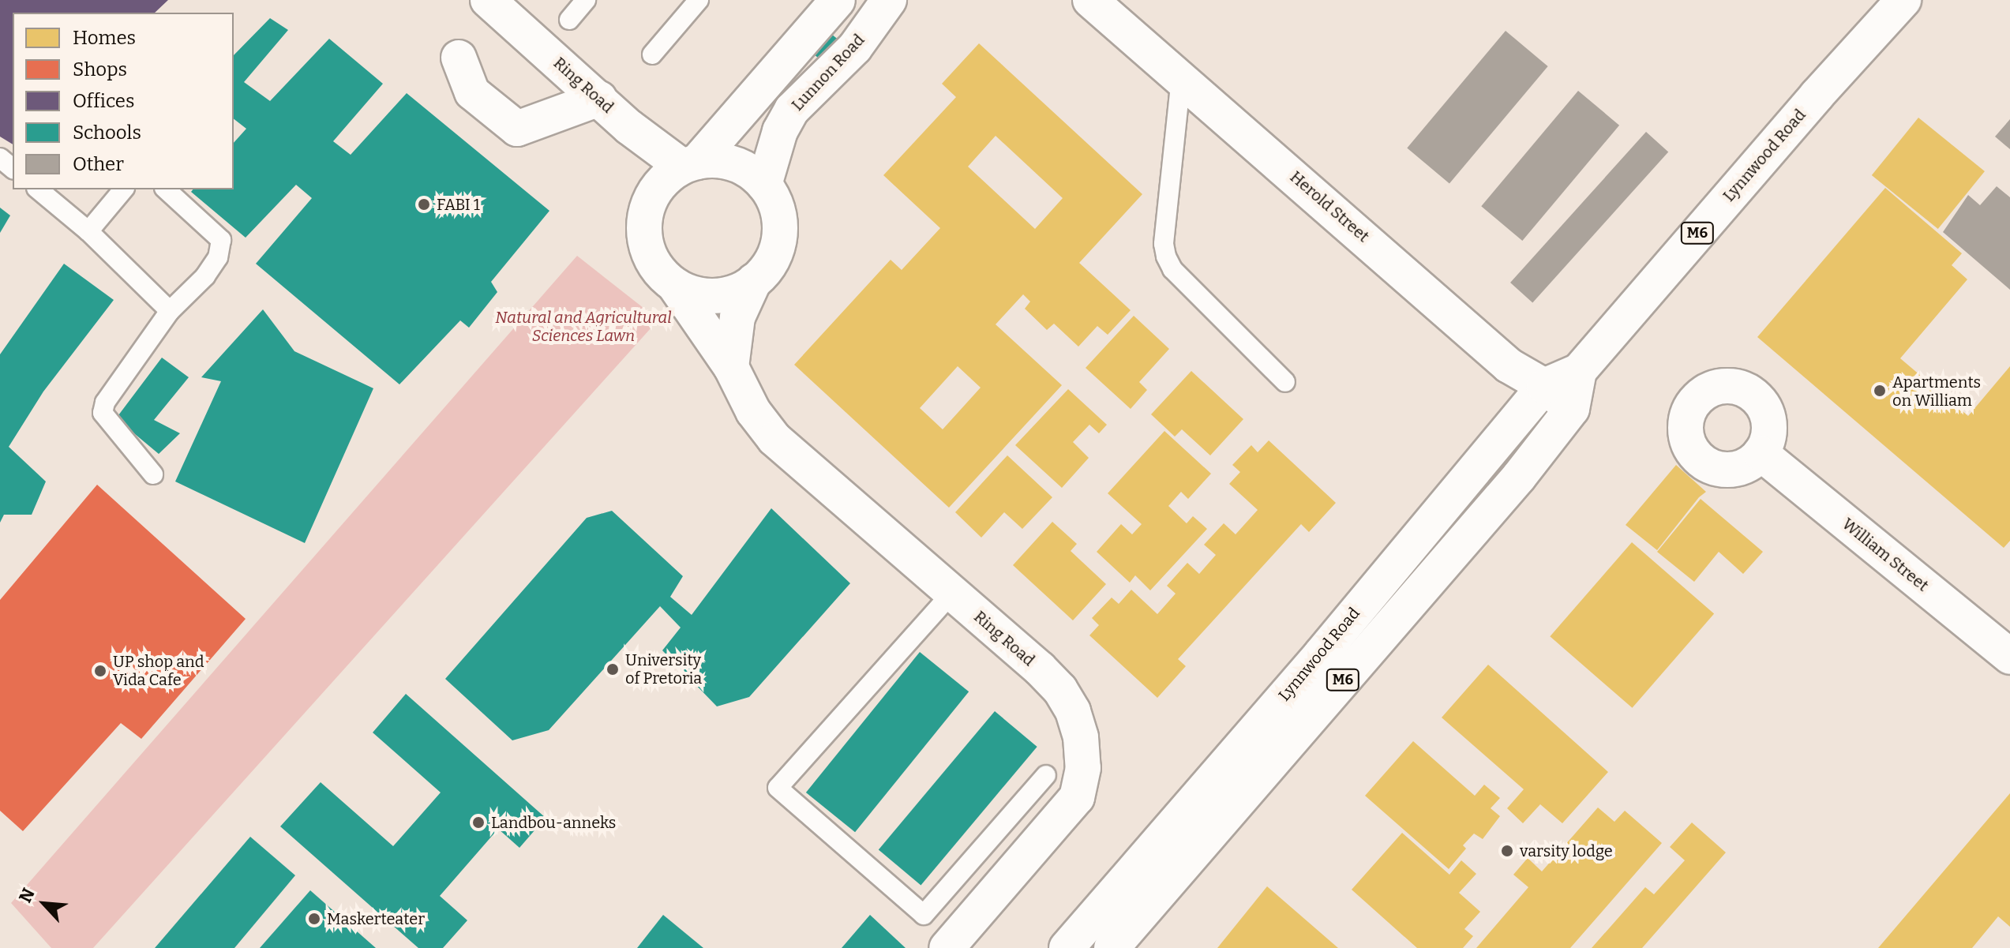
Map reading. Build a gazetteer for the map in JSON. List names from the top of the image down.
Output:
{
  "streets": {
    "street": [
      "Lunnon Road",
      "Ring Road",
      "Lynnwood Road",
      "Herold Street",
      "M6",
      "William Street"
    ]
  },
  "crossings": [
    ["Lunnon Road", "Ring Road"],
    ["Lynnwood Road", "Herold Street"],
    ["Lynnwood Road", "M6"],
    ["Herold Street", "M6"]
  ],
  "parks": ["Natural and Agricultural Sciences Lawn"],
  "places": [
    "FABI 1",
    "Apartments on William",
    "University of Pretoria",
    "UP shop and Vida Cafe",
    "Landbou-anneks",
    "varsity lodge",
    "Maskerteater"
  ],
  "legend": [
    "Homes",
    "Shops",
    "Offices",
    "Schools",
    "Other"
  ],
  "north": "top left"
}
